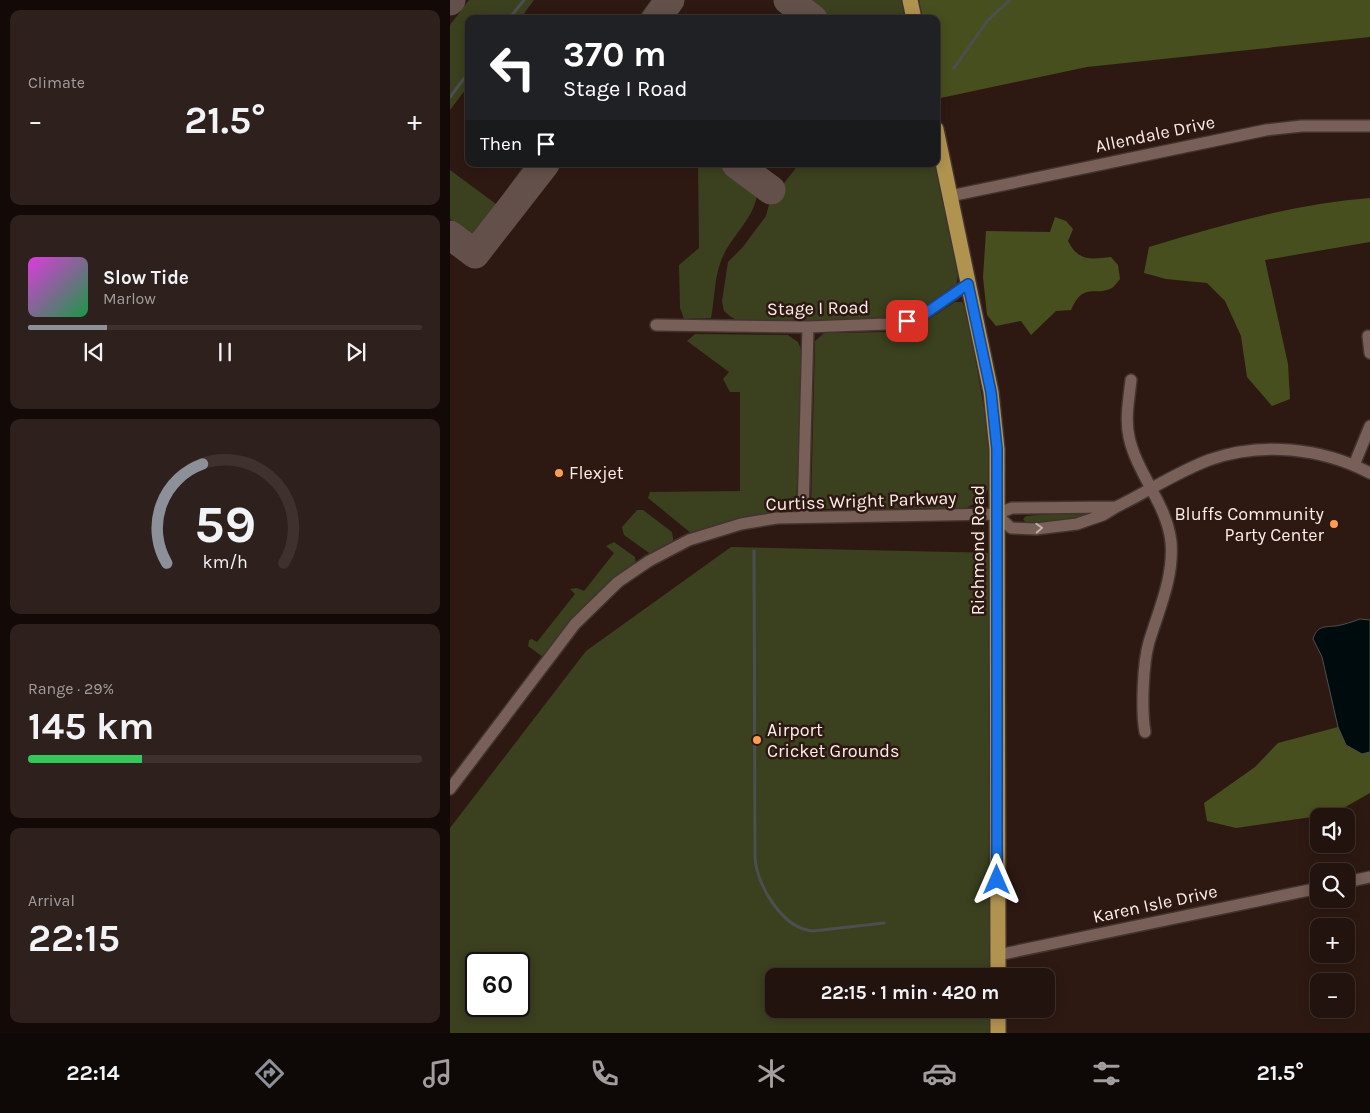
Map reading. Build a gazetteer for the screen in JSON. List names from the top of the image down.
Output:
{
  "streets": {
    "main road": ["Richmond Road"],
    "street": [
      "Allendale Drive",
      "Stage I Road",
      "Curtiss Wright Parkway",
      "Karen Isle Drive"
    ]
  },
  "crossings": [
    ["Allendale Drive", "Richmond Road"],
    ["Stage I Road", "Richmond Road"],
    ["Curtiss Wright Parkway", "Richmond Road"],
    ["Richmond Road", "Karen Isle Drive"]
  ],
  "places": ["Flexjet", "Bluffs Community Party Center", "Airport Cricket Grounds"],
  "page": {
    "tile": [
      "Climate",
      ["Range · 29%", "145 km"],
      ["Arrival", "22:15"]
    ],
    "turn": ["370 m", "Stage I Road"],
    "heat": ["−", "21.5°", "+"],
    "then": "Then",
    "song": ["Slow Tide", "Marlow"],
    "map_buttons": ["+", "−"],
    "limit": "60",
    "trip": "22:15 · 1 min · 420 m",
    "tabs": ["22:14", "21.5°"],
    "gauge": ["59", "km/h"]
  }
}
